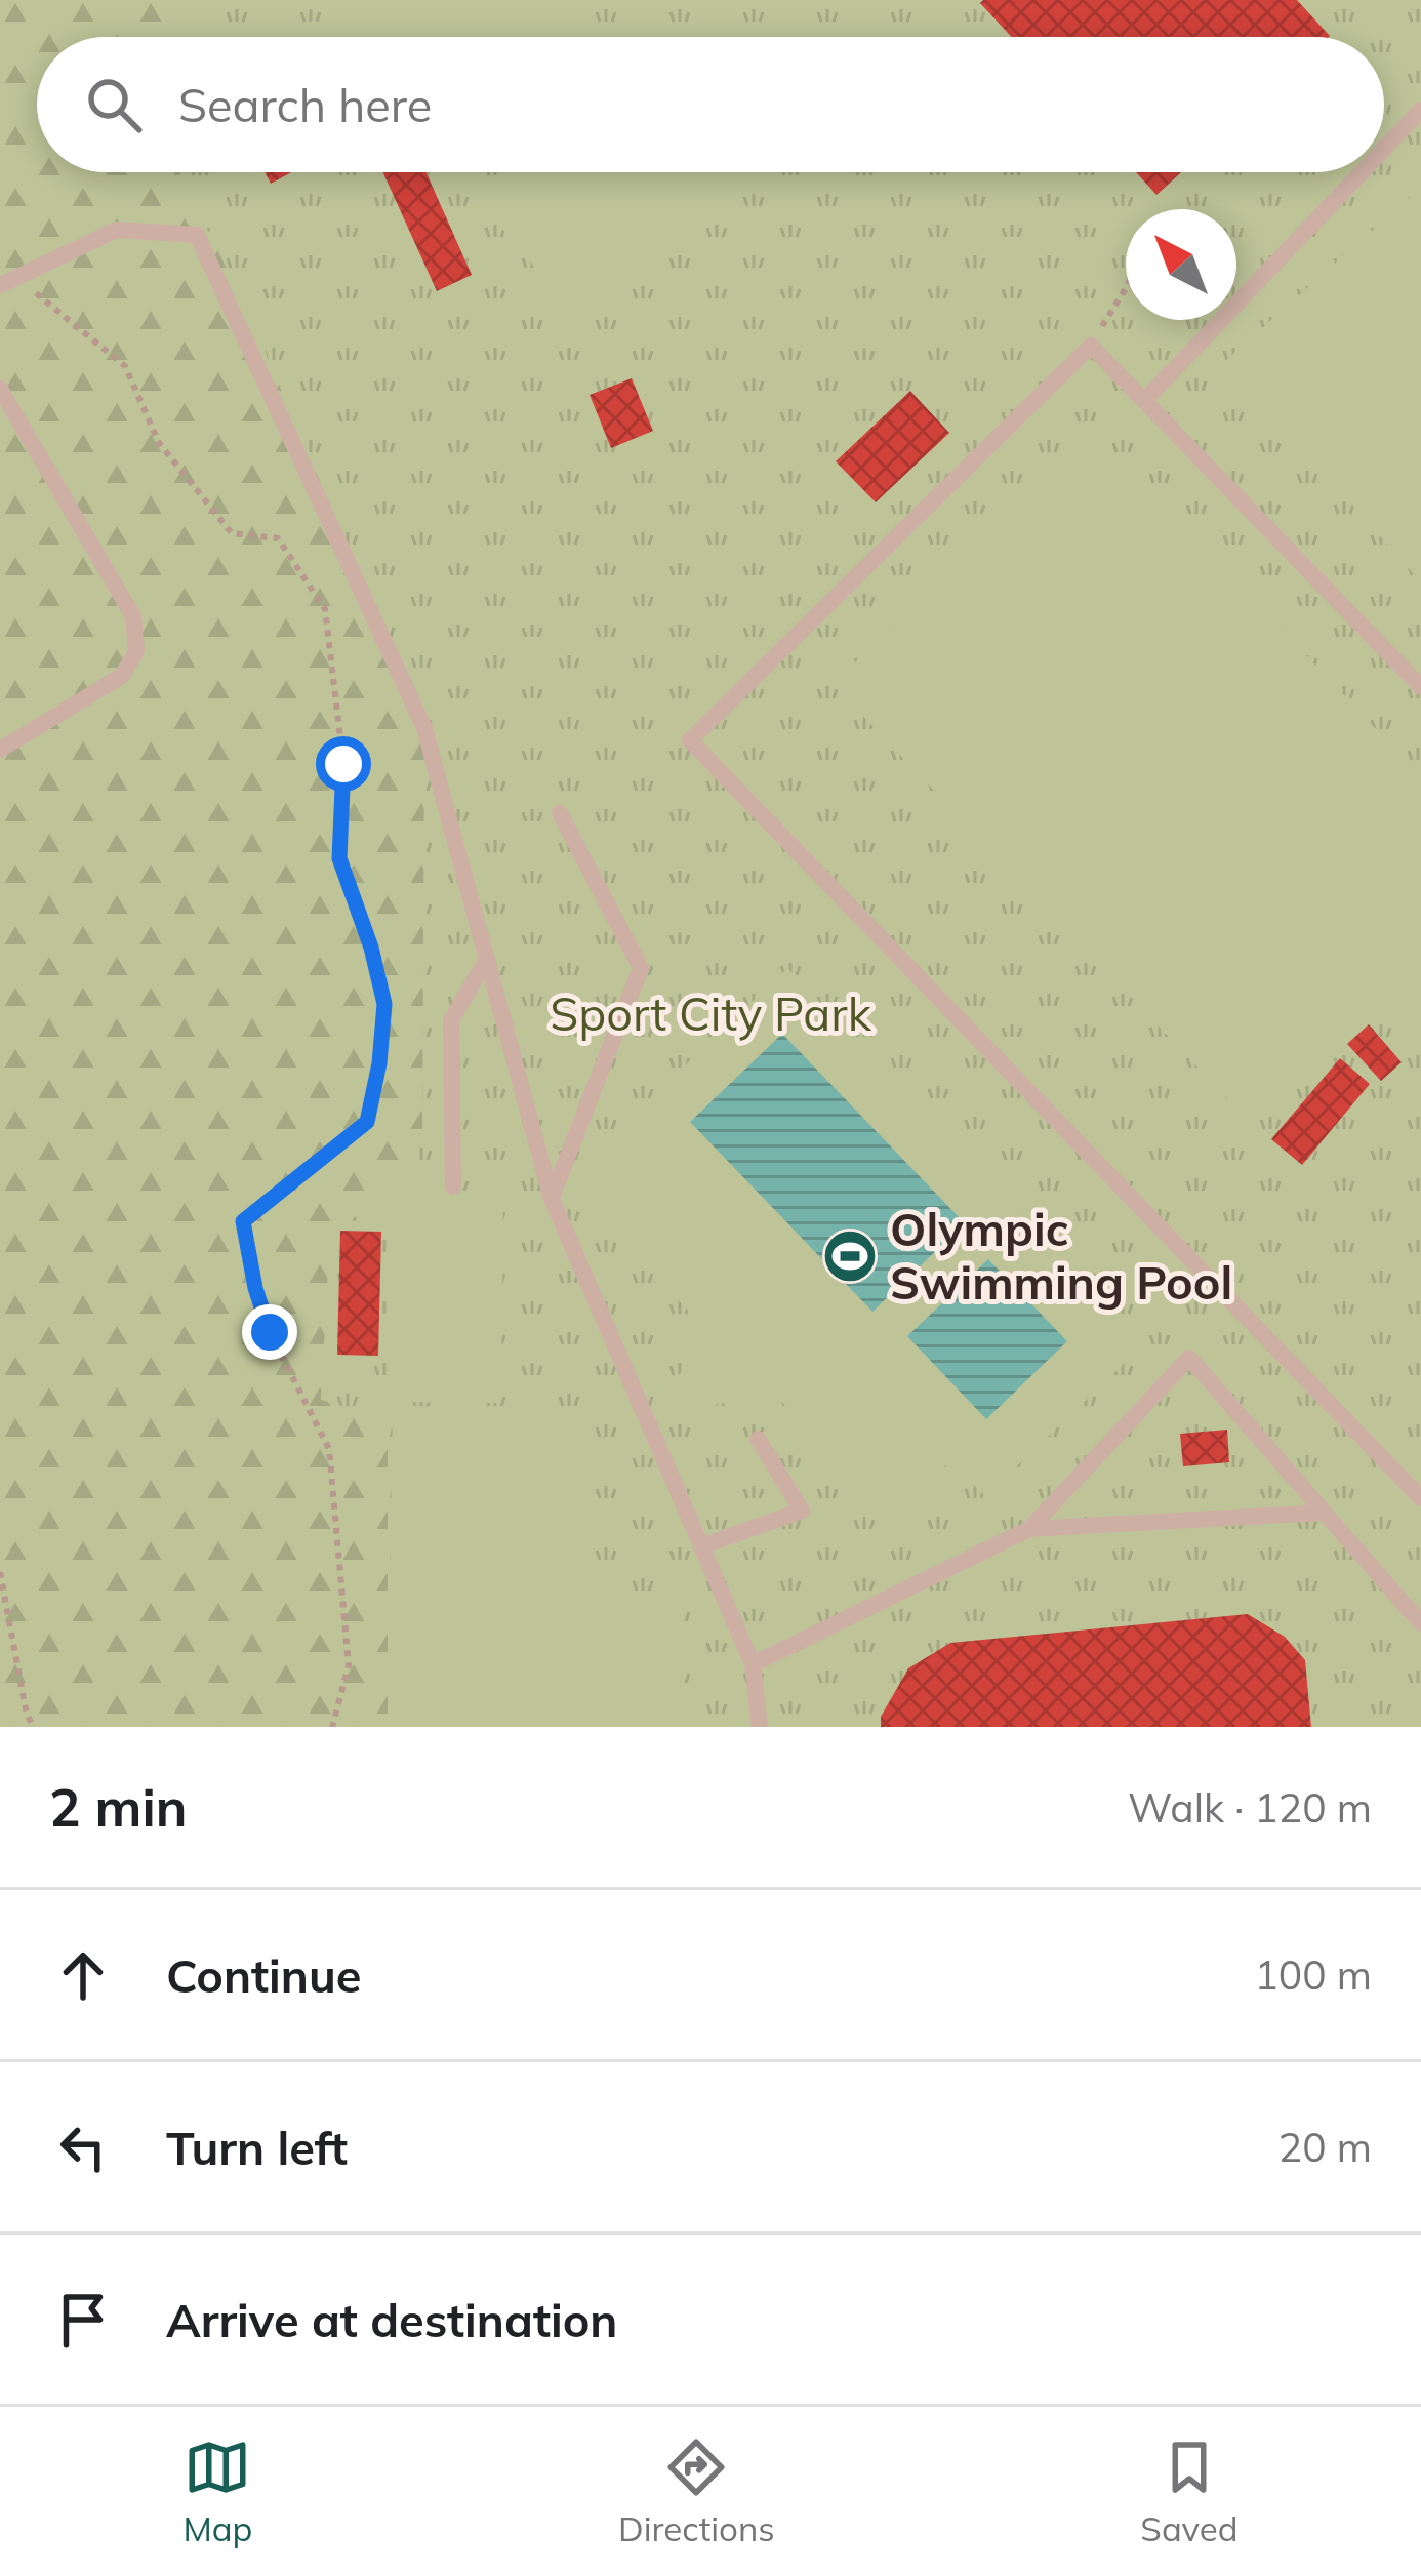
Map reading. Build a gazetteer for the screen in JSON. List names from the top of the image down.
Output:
{
  "parks": ["Sport City Park"],
  "places": {
    "sports": ["Olympic Swimming Pool"]
  },
  "north": "top left",
  "page": {
    "search": "Search here",
    "heading": ["2 min", "Walk · 120 m"],
    "list": [
      ["Continue", "100 m"],
      ["Turn left", "20 m"],
      "Arrive at destination"
    ],
    "nav": ["Map", "Directions", "Saved"]
  }
}
